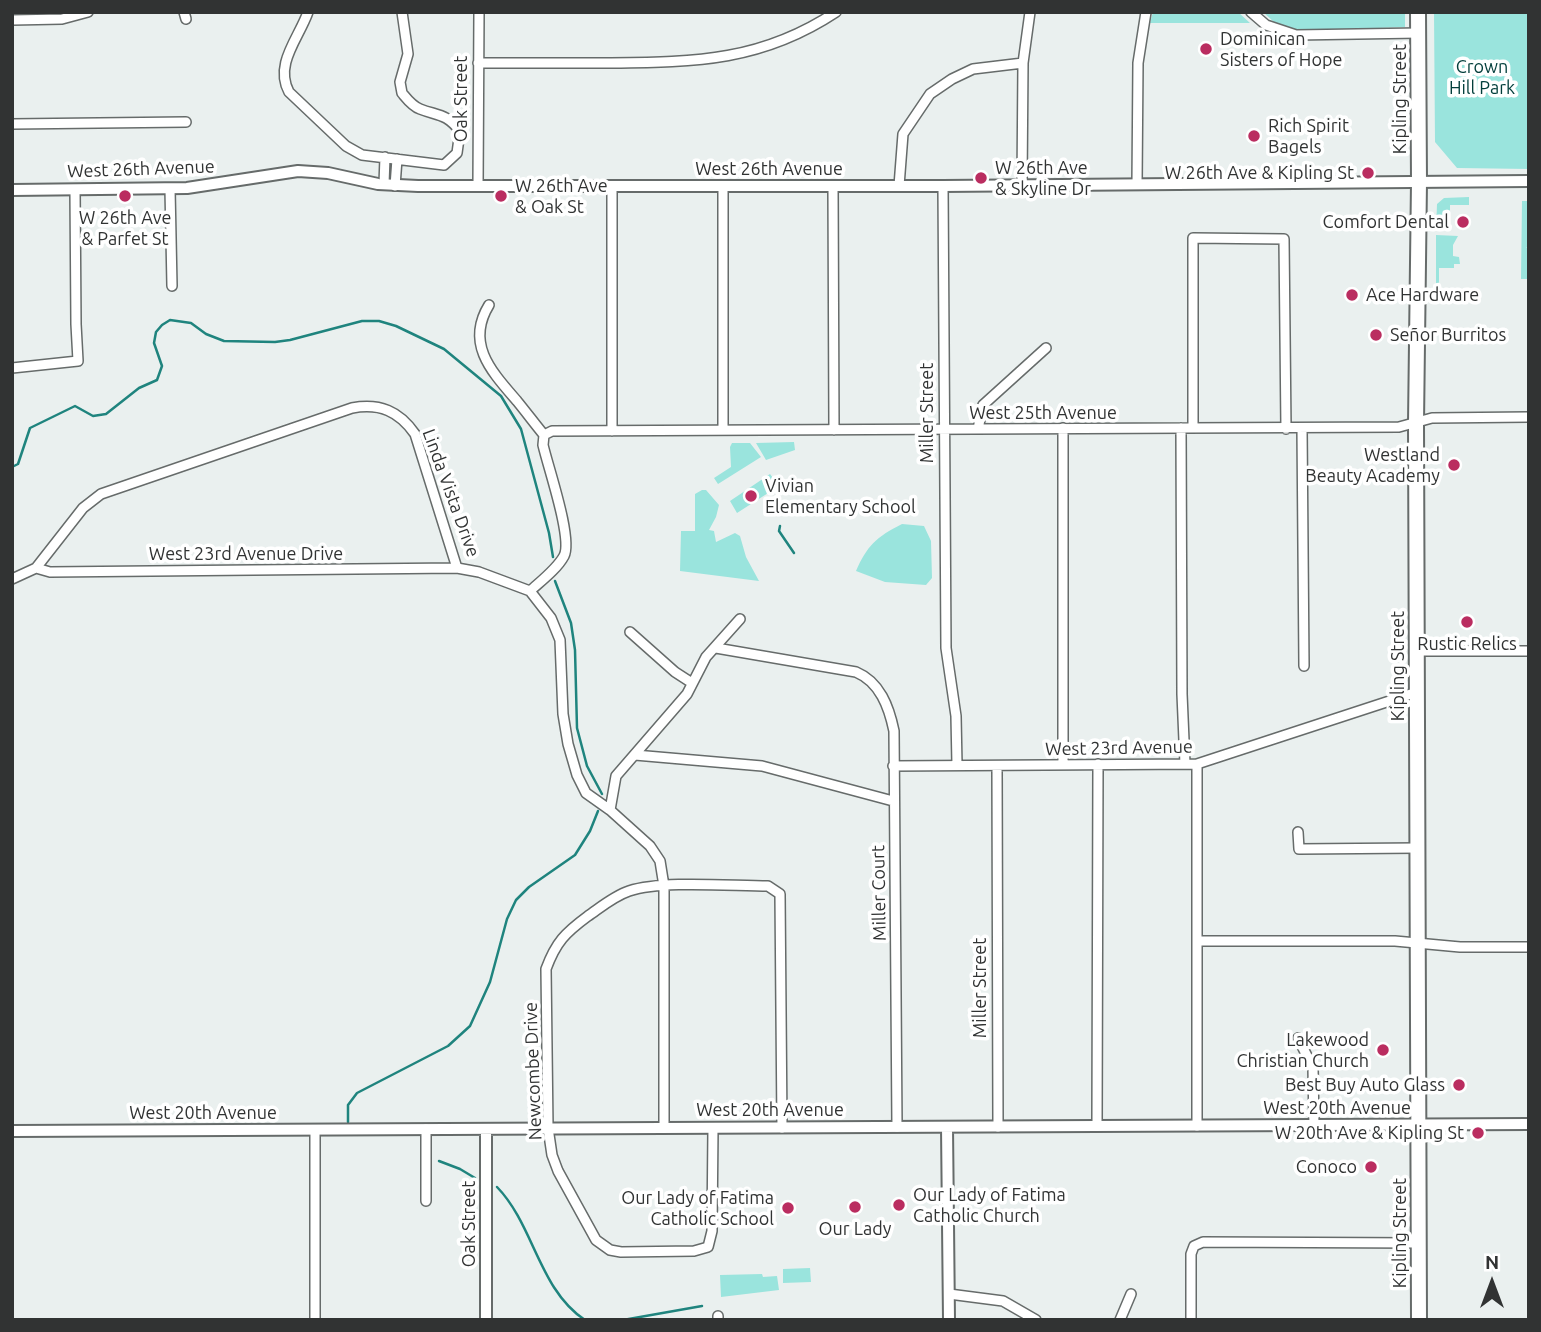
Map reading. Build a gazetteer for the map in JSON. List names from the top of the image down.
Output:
{
  "streets": {
    "main road": ["Kipling Street"],
    "street": [
      "Oak Street",
      "West 26th Avenue",
      "Miller Street",
      "West 25th Avenue",
      "Linda Vista Drive",
      "West 23rd Avenue Drive",
      "West 23rd Avenue",
      "Miller Court",
      "Newcombe Drive",
      "West 20th Avenue"
    ]
  },
  "crossings": [
    ["Oak Street", "West 26th Avenue"],
    ["Oak Street", "West 20th Avenue"],
    ["Kipling Street", "West 26th Avenue"],
    ["Kipling Street", "West 25th Avenue"],
    ["Kipling Street", "West 23rd Avenue"],
    ["Kipling Street", "West 20th Avenue"],
    ["West 26th Avenue", "Miller Street"],
    ["Miller Street", "West 25th Avenue"],
    ["Miller Street", "West 23rd Avenue"],
    ["Miller Street", "West 20th Avenue"],
    ["Linda Vista Drive", "West 23rd Avenue Drive"],
    ["West 23rd Avenue", "Miller Court"],
    ["Miller Court", "West 20th Avenue"],
    ["Newcombe Drive", "West 20th Avenue"]
  ],
  "parks": ["Crown Hill Park"],
  "places": [
    "Dominican Sisters of Hope",
    "Rich Spirit Bagels",
    "W 26th Ave & Kipling St",
    "W 26th Ave & Skyline Dr",
    "W 26th Ave & Parfet St",
    "W 26th Ave & Oak St",
    "Comfort Dental",
    "Ace Hardware",
    "Señor Burritos",
    "Westland Beauty Academy",
    "Vivian Elementary School",
    "Rustic Relics",
    "Lakewood Christian Church",
    "Best Buy Auto Glass",
    "W 20th Ave & Kipling St",
    "Conoco",
    "Our Lady of Fatima Catholic Church",
    "Our Lady",
    "Our Lady of Fatima Catholic School"
  ],
  "north": "top"
}
